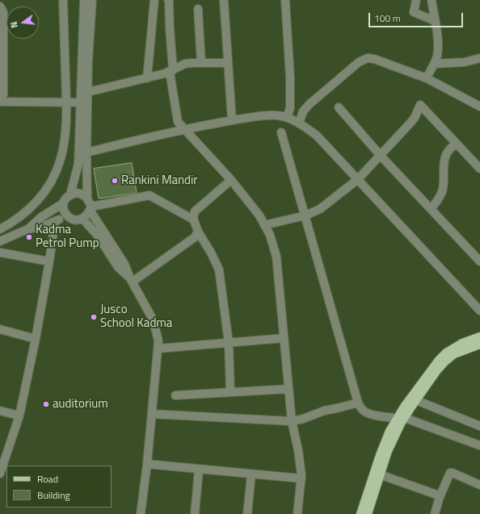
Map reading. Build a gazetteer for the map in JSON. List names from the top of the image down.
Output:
{
  "places": [
    "Rankini Mandir",
    "Kadma Petrol Pump",
    "Jusco School Kadma",
    "auditorium"
  ],
  "legend": ["Road", "Building"],
  "scale_bar": "100 m",
  "north": "left"
}
